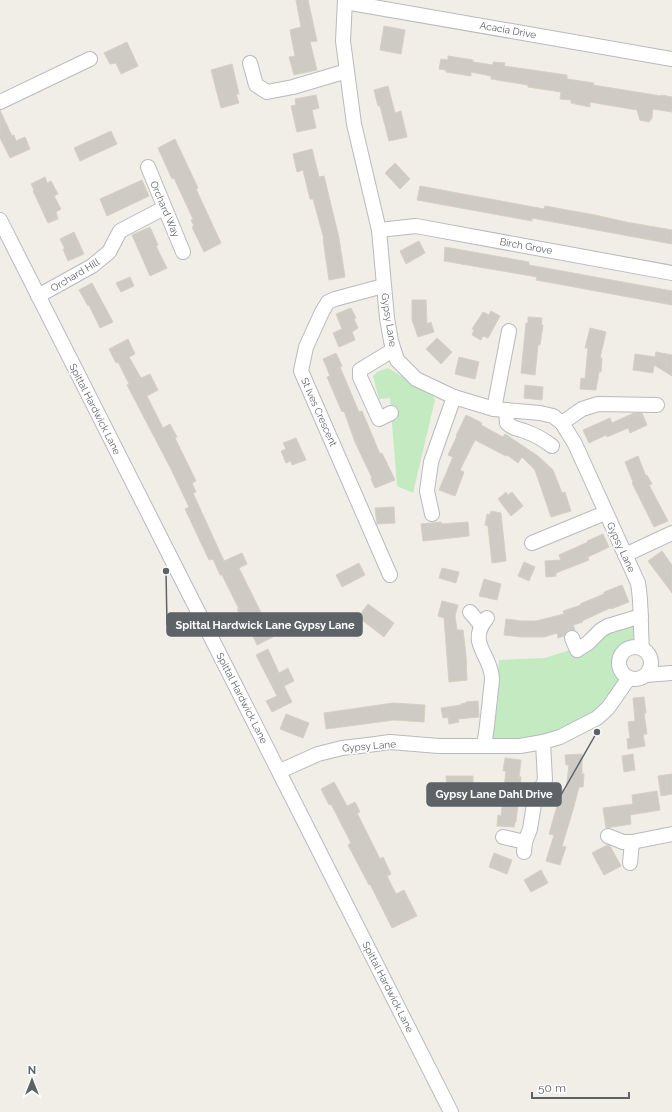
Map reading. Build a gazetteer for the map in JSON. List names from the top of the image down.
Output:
{
  "streets": {
    "street": [
      "Acacia Drive",
      "Orchard Way",
      "Birch Grove",
      "Orchard Hill",
      "Gypsy Lane",
      "Spittal Hardwick Lane",
      "St Ives Crescent"
    ]
  },
  "crossings": [
    ["Acacia Drive", "Gypsy Lane"],
    ["Orchard Way", "Orchard Hill"],
    ["Birch Grove", "Gypsy Lane"],
    ["Orchard Hill", "Spittal Hardwick Lane"],
    ["Gypsy Lane", "Spittal Hardwick Lane"],
    ["Gypsy Lane", "St Ives Crescent"]
  ],
  "places": ["Spittal Hardwick Lane Gypsy Lane", "Gypsy Lane Dahl Drive"],
  "scale_bar": "50 m",
  "north": "top"
}
